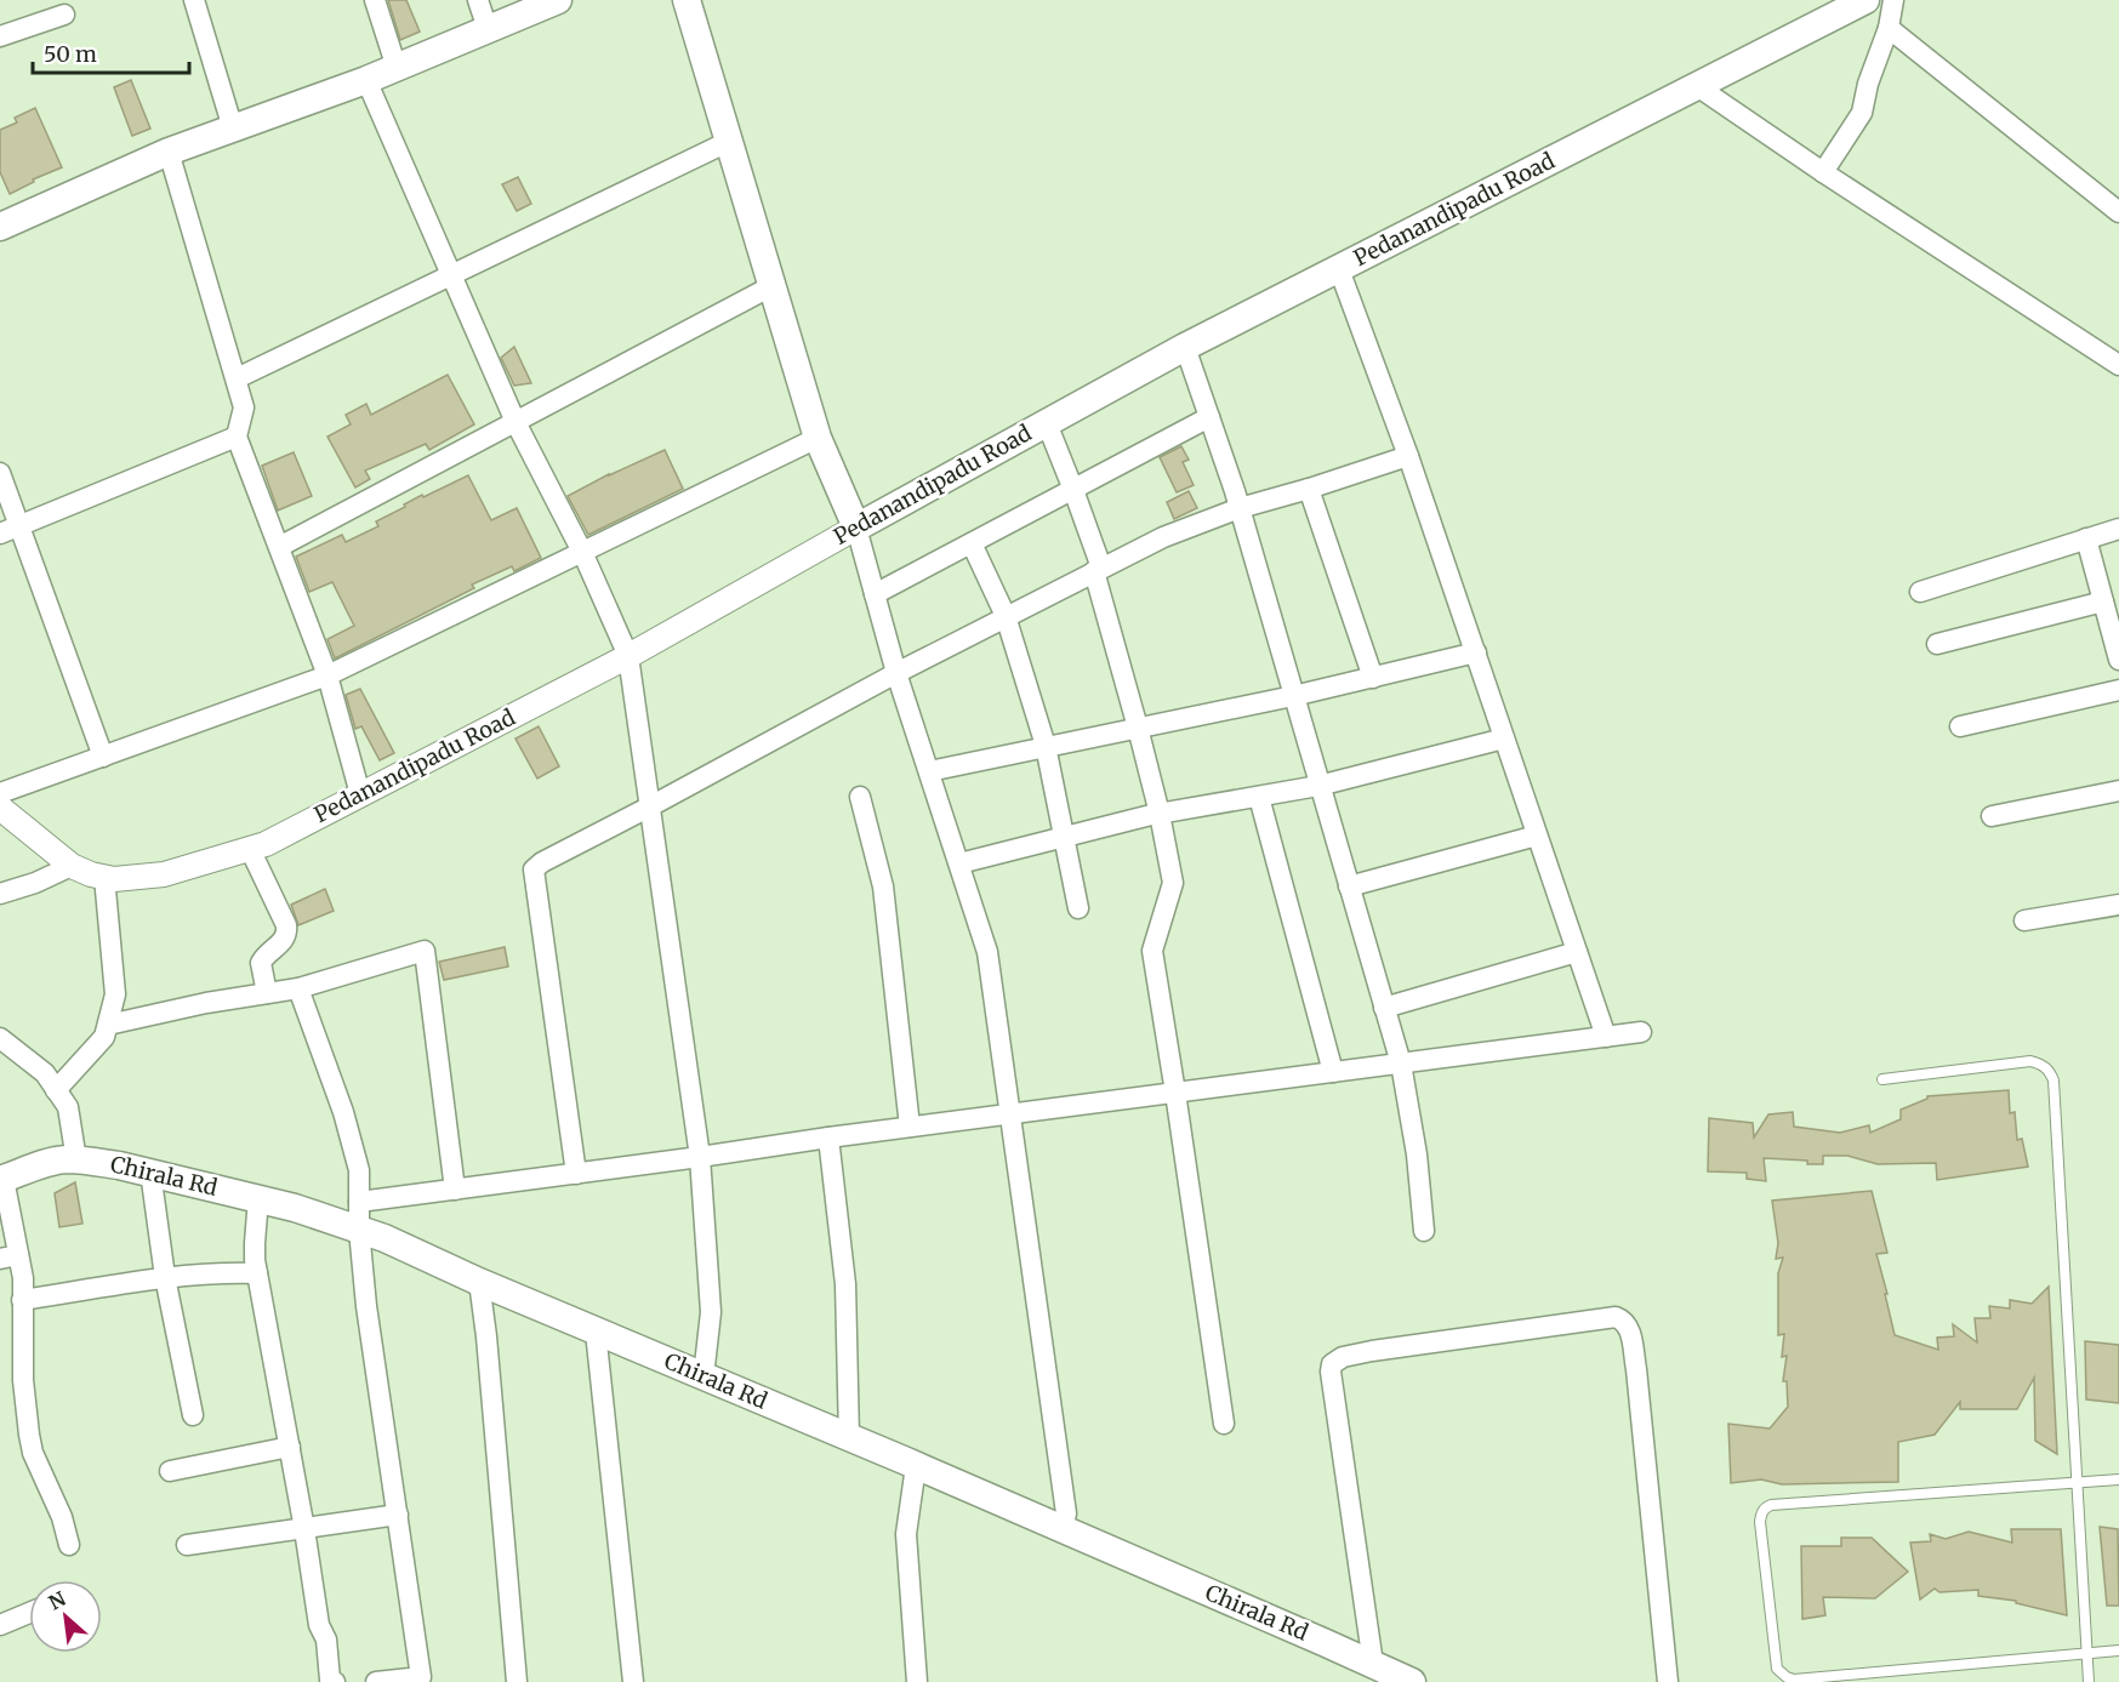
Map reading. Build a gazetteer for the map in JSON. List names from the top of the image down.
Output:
{
  "streets": {
    "main road": ["Pedanandipadu Road", "Chirala Rd"]
  },
  "scale_bar": "50 m",
  "north": "top left"
}
